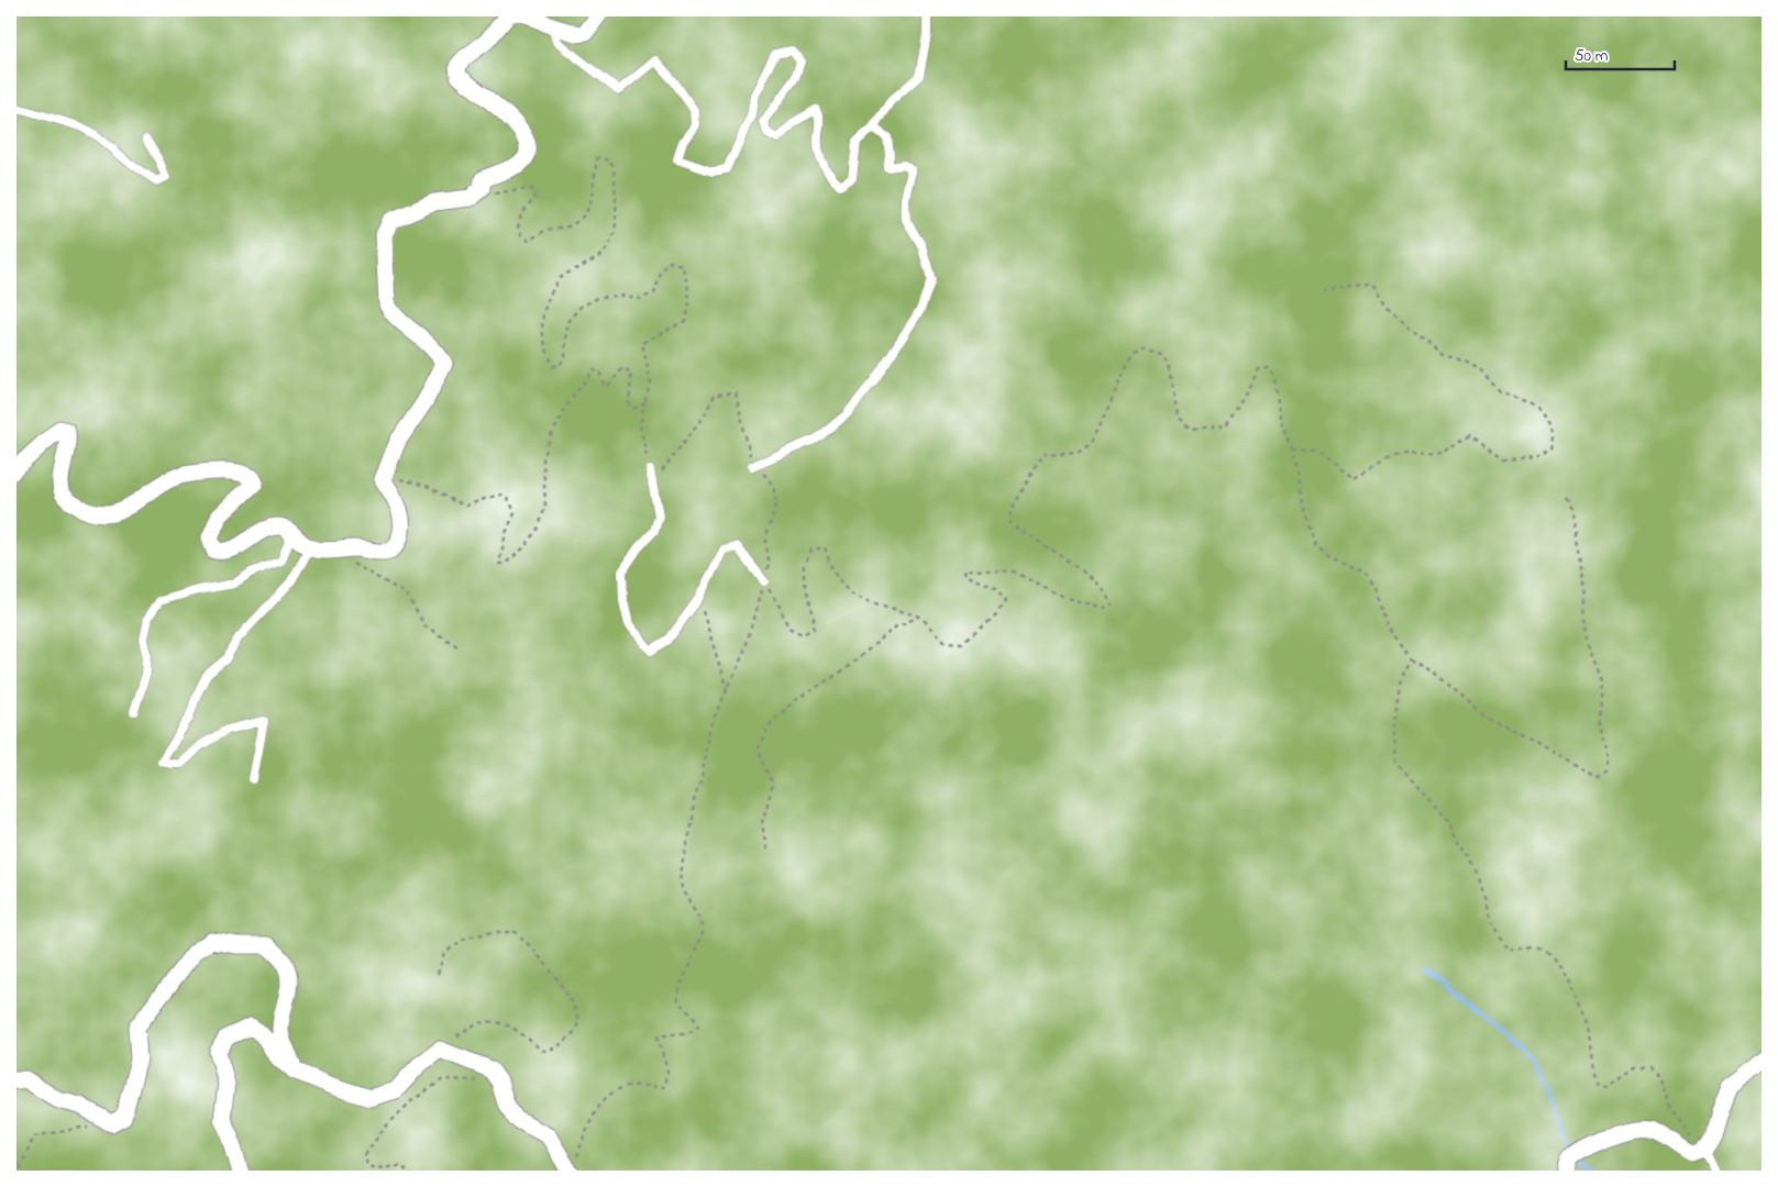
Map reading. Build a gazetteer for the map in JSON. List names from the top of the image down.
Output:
{
  "scale_bar": "50 m"
}
